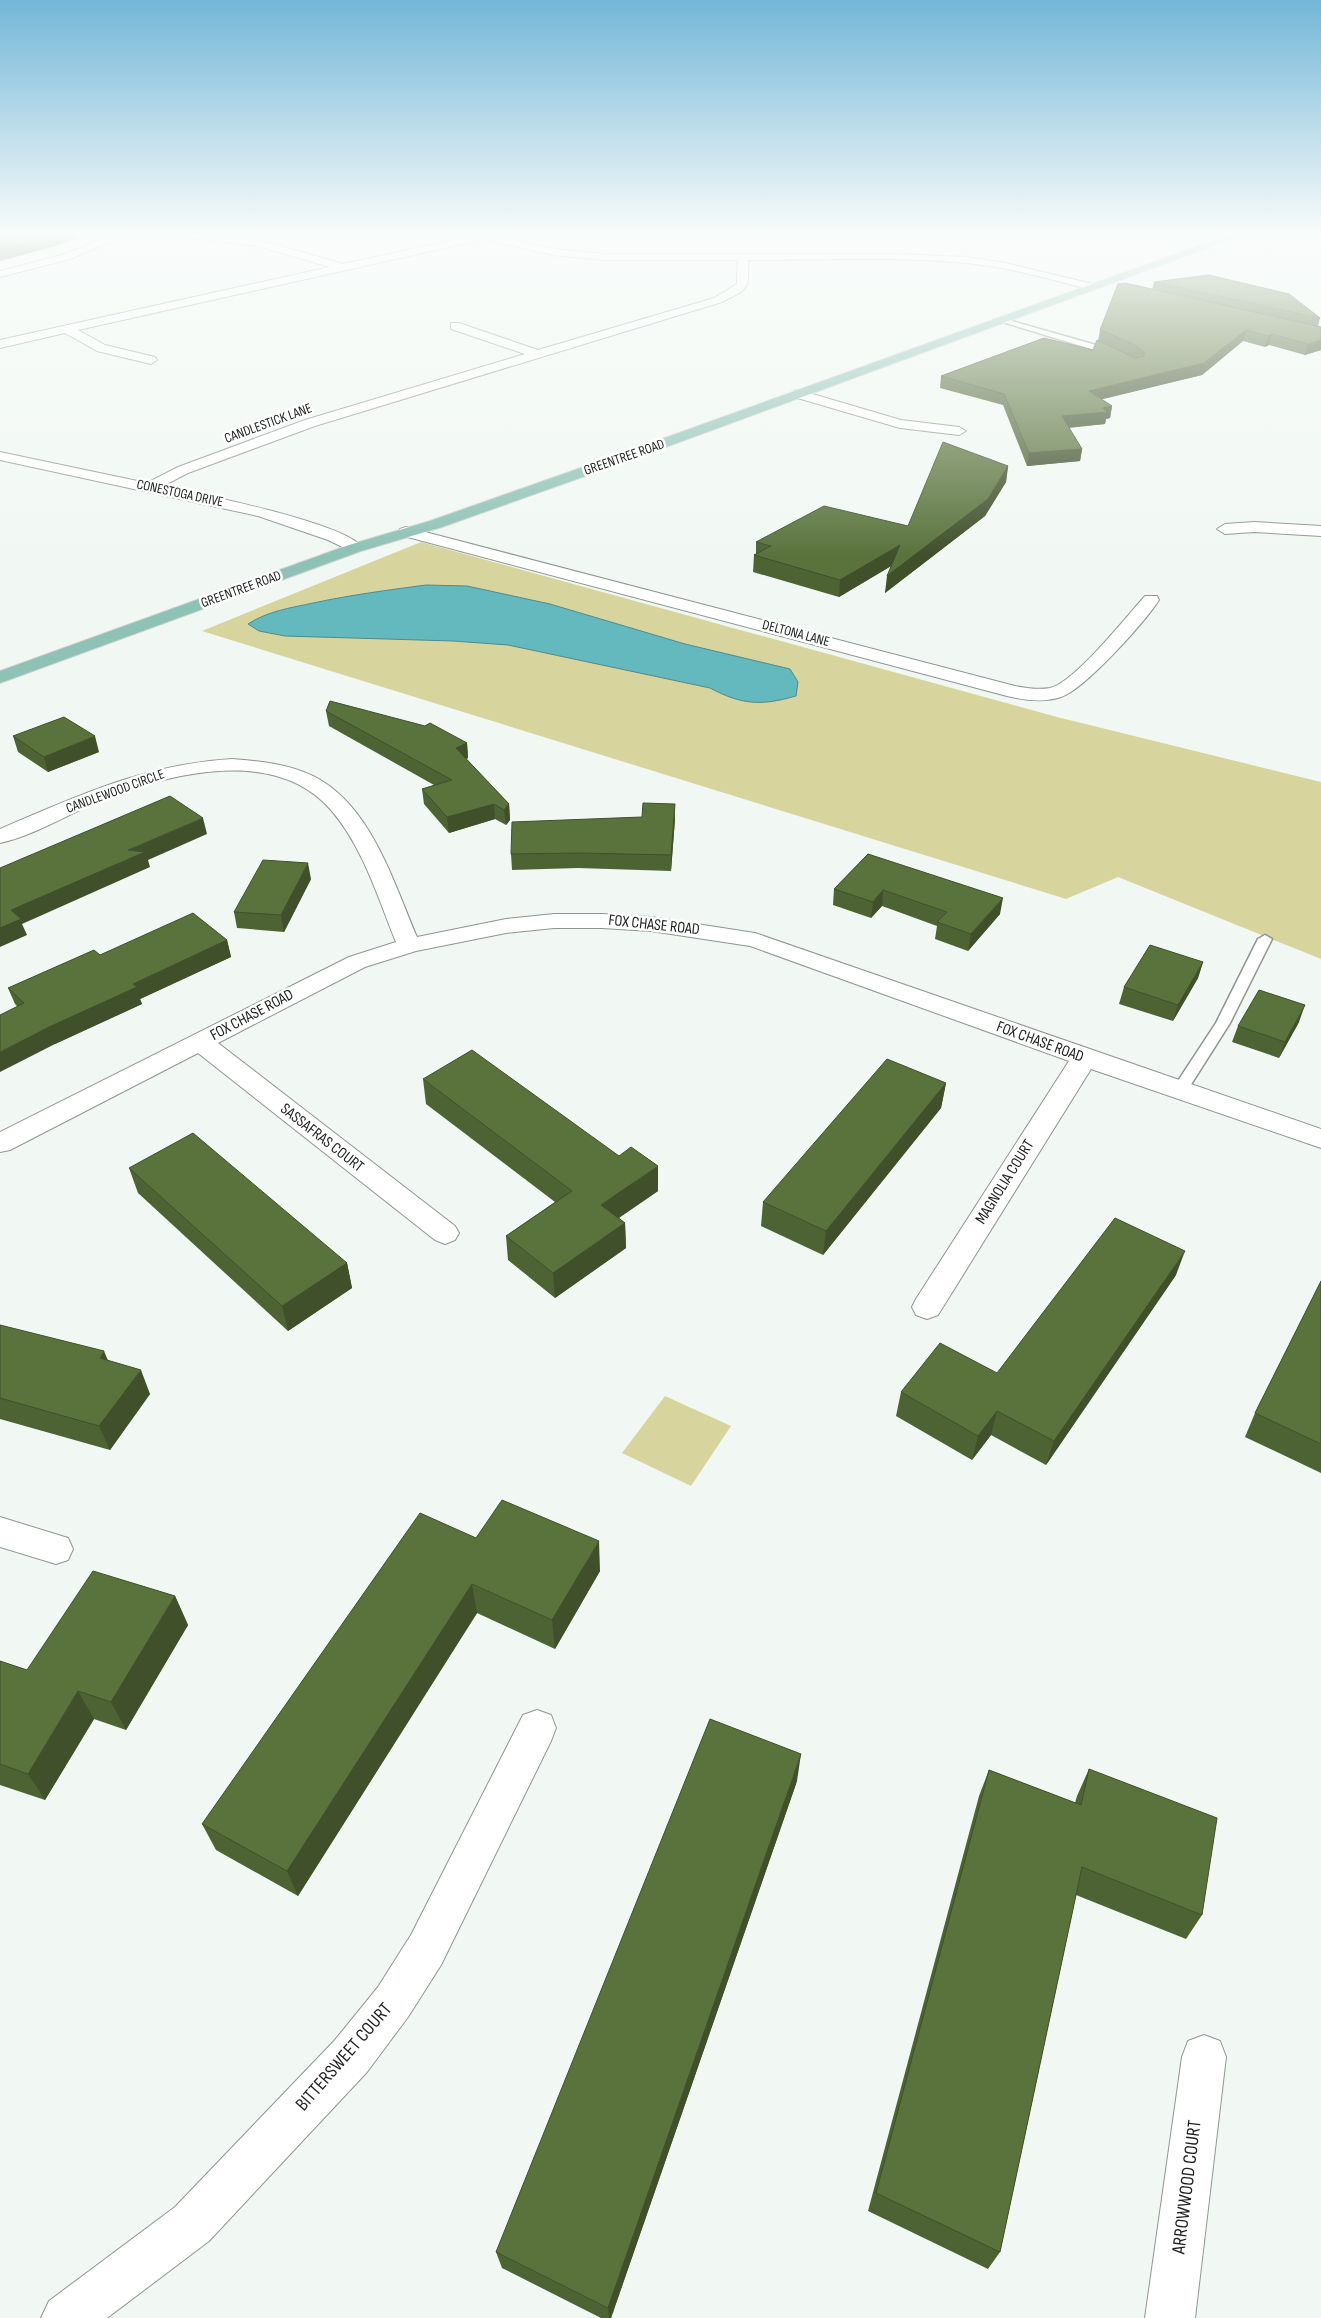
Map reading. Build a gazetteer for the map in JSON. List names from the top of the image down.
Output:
{
  "streets": {
    "main road": ["GREENTREE ROAD"],
    "street": [
      "CANDLESTICK LANE",
      "CONESTOGA DRIVE",
      "DELTONA LANE",
      "CANDLEWOOD CIRCLE",
      "FOX CHASE ROAD",
      "SASSAFRAS COURT",
      "MAGNOLIA COURT",
      "BITTERSWEET COURT",
      "ARROWWOOD COURT"
    ]
  },
  "crossings": [
    ["CANDLESTICK LANE", "CONESTOGA DRIVE"],
    ["GREENTREE ROAD", "CONESTOGA DRIVE"],
    ["GREENTREE ROAD", "DELTONA LANE"],
    ["CANDLEWOOD CIRCLE", "FOX CHASE ROAD"],
    ["FOX CHASE ROAD", "SASSAFRAS COURT"],
    ["FOX CHASE ROAD", "MAGNOLIA COURT"]
  ]
}
